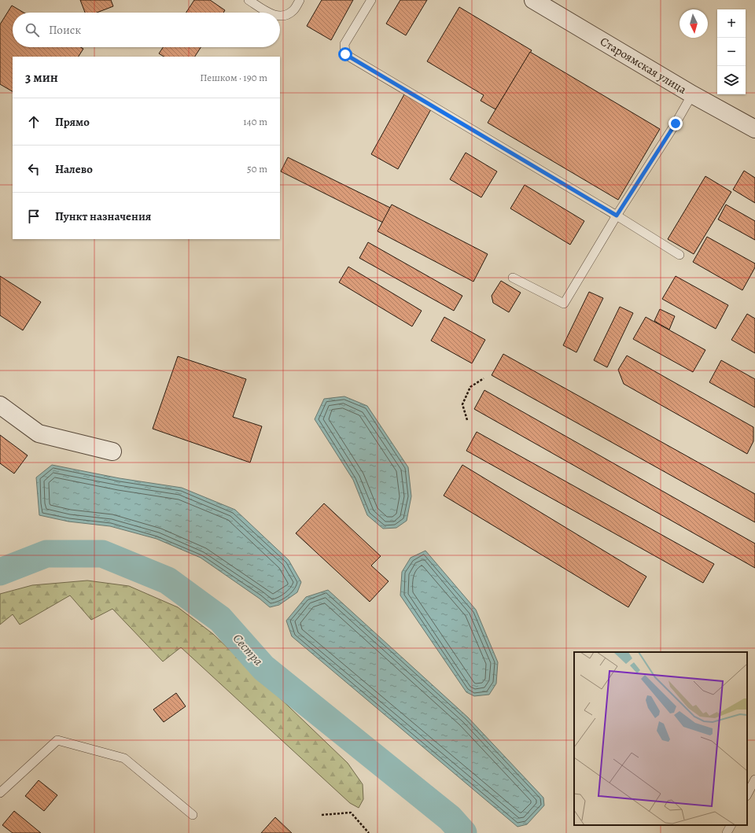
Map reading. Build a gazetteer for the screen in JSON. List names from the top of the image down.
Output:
{
  "streets": {
    "street": ["Староямская улица"]
  },
  "water": ["Сестра"],
  "north": "bottom",
  "page": {
    "map_buttons": ["+", "−"],
    "search": "Поиск",
    "heading": ["3 мин", "Пешком · 190 m"],
    "list": [
      ["Прямо", "140 m"],
      ["Налево", "50 m"],
      "Пункт назначения"
    ]
  }
}
